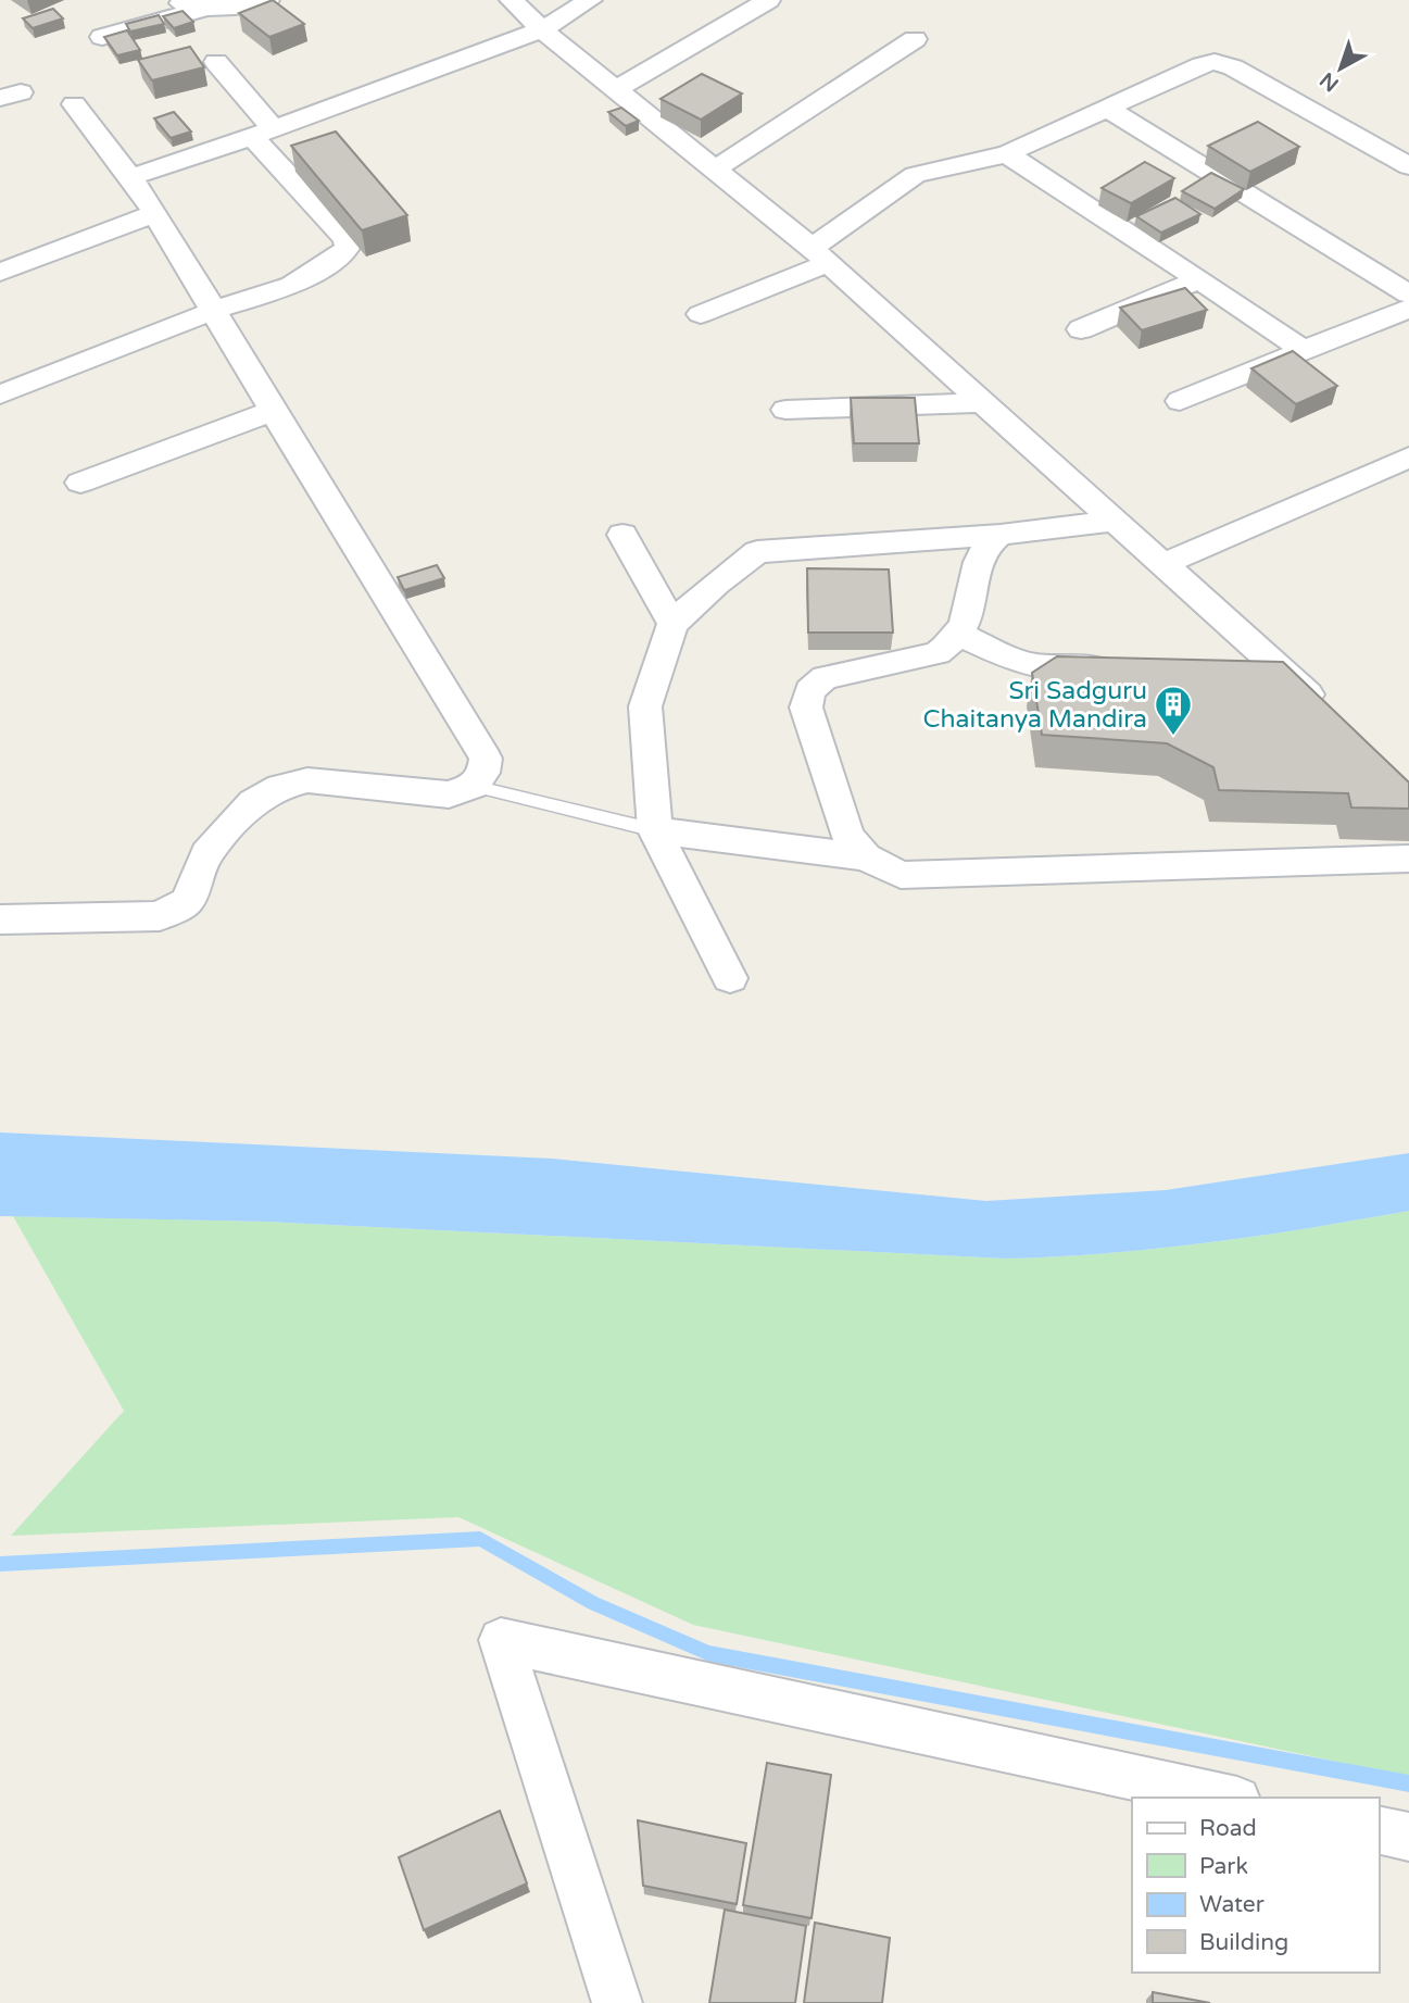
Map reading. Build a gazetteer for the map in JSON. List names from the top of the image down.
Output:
{
  "places": {
    "building": ["Sri Sadguru Chaitanya Mandira"]
  },
  "legend": [
    "Road",
    "Park",
    "Water",
    "Building"
  ],
  "north": "bottom left"
}
